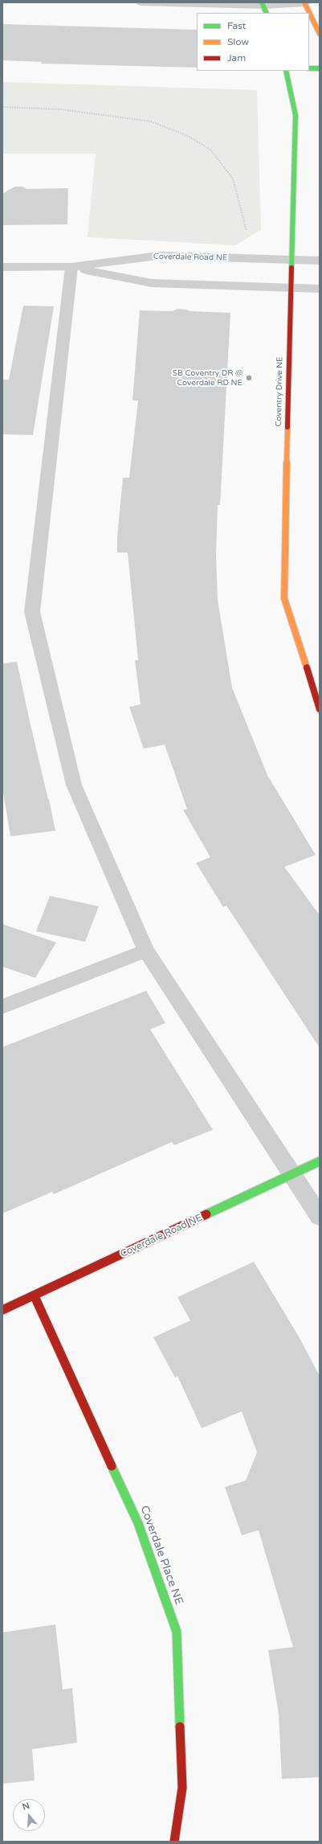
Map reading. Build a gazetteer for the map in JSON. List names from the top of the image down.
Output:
{
  "streets": {
    "street": ["Coverdale Road NE", "Coventry Drive NE", "Coverdale Place NE"]
  },
  "crossings": [
    ["Coverdale Road NE", "Coventry Drive NE"],
    ["Coverdale Road NE", "Coverdale Place NE"]
  ],
  "places": ["SB Coventry DR @ Coverdale RD NE"],
  "legend": ["Fast", "Slow", "Jam"],
  "north": "top"
}
